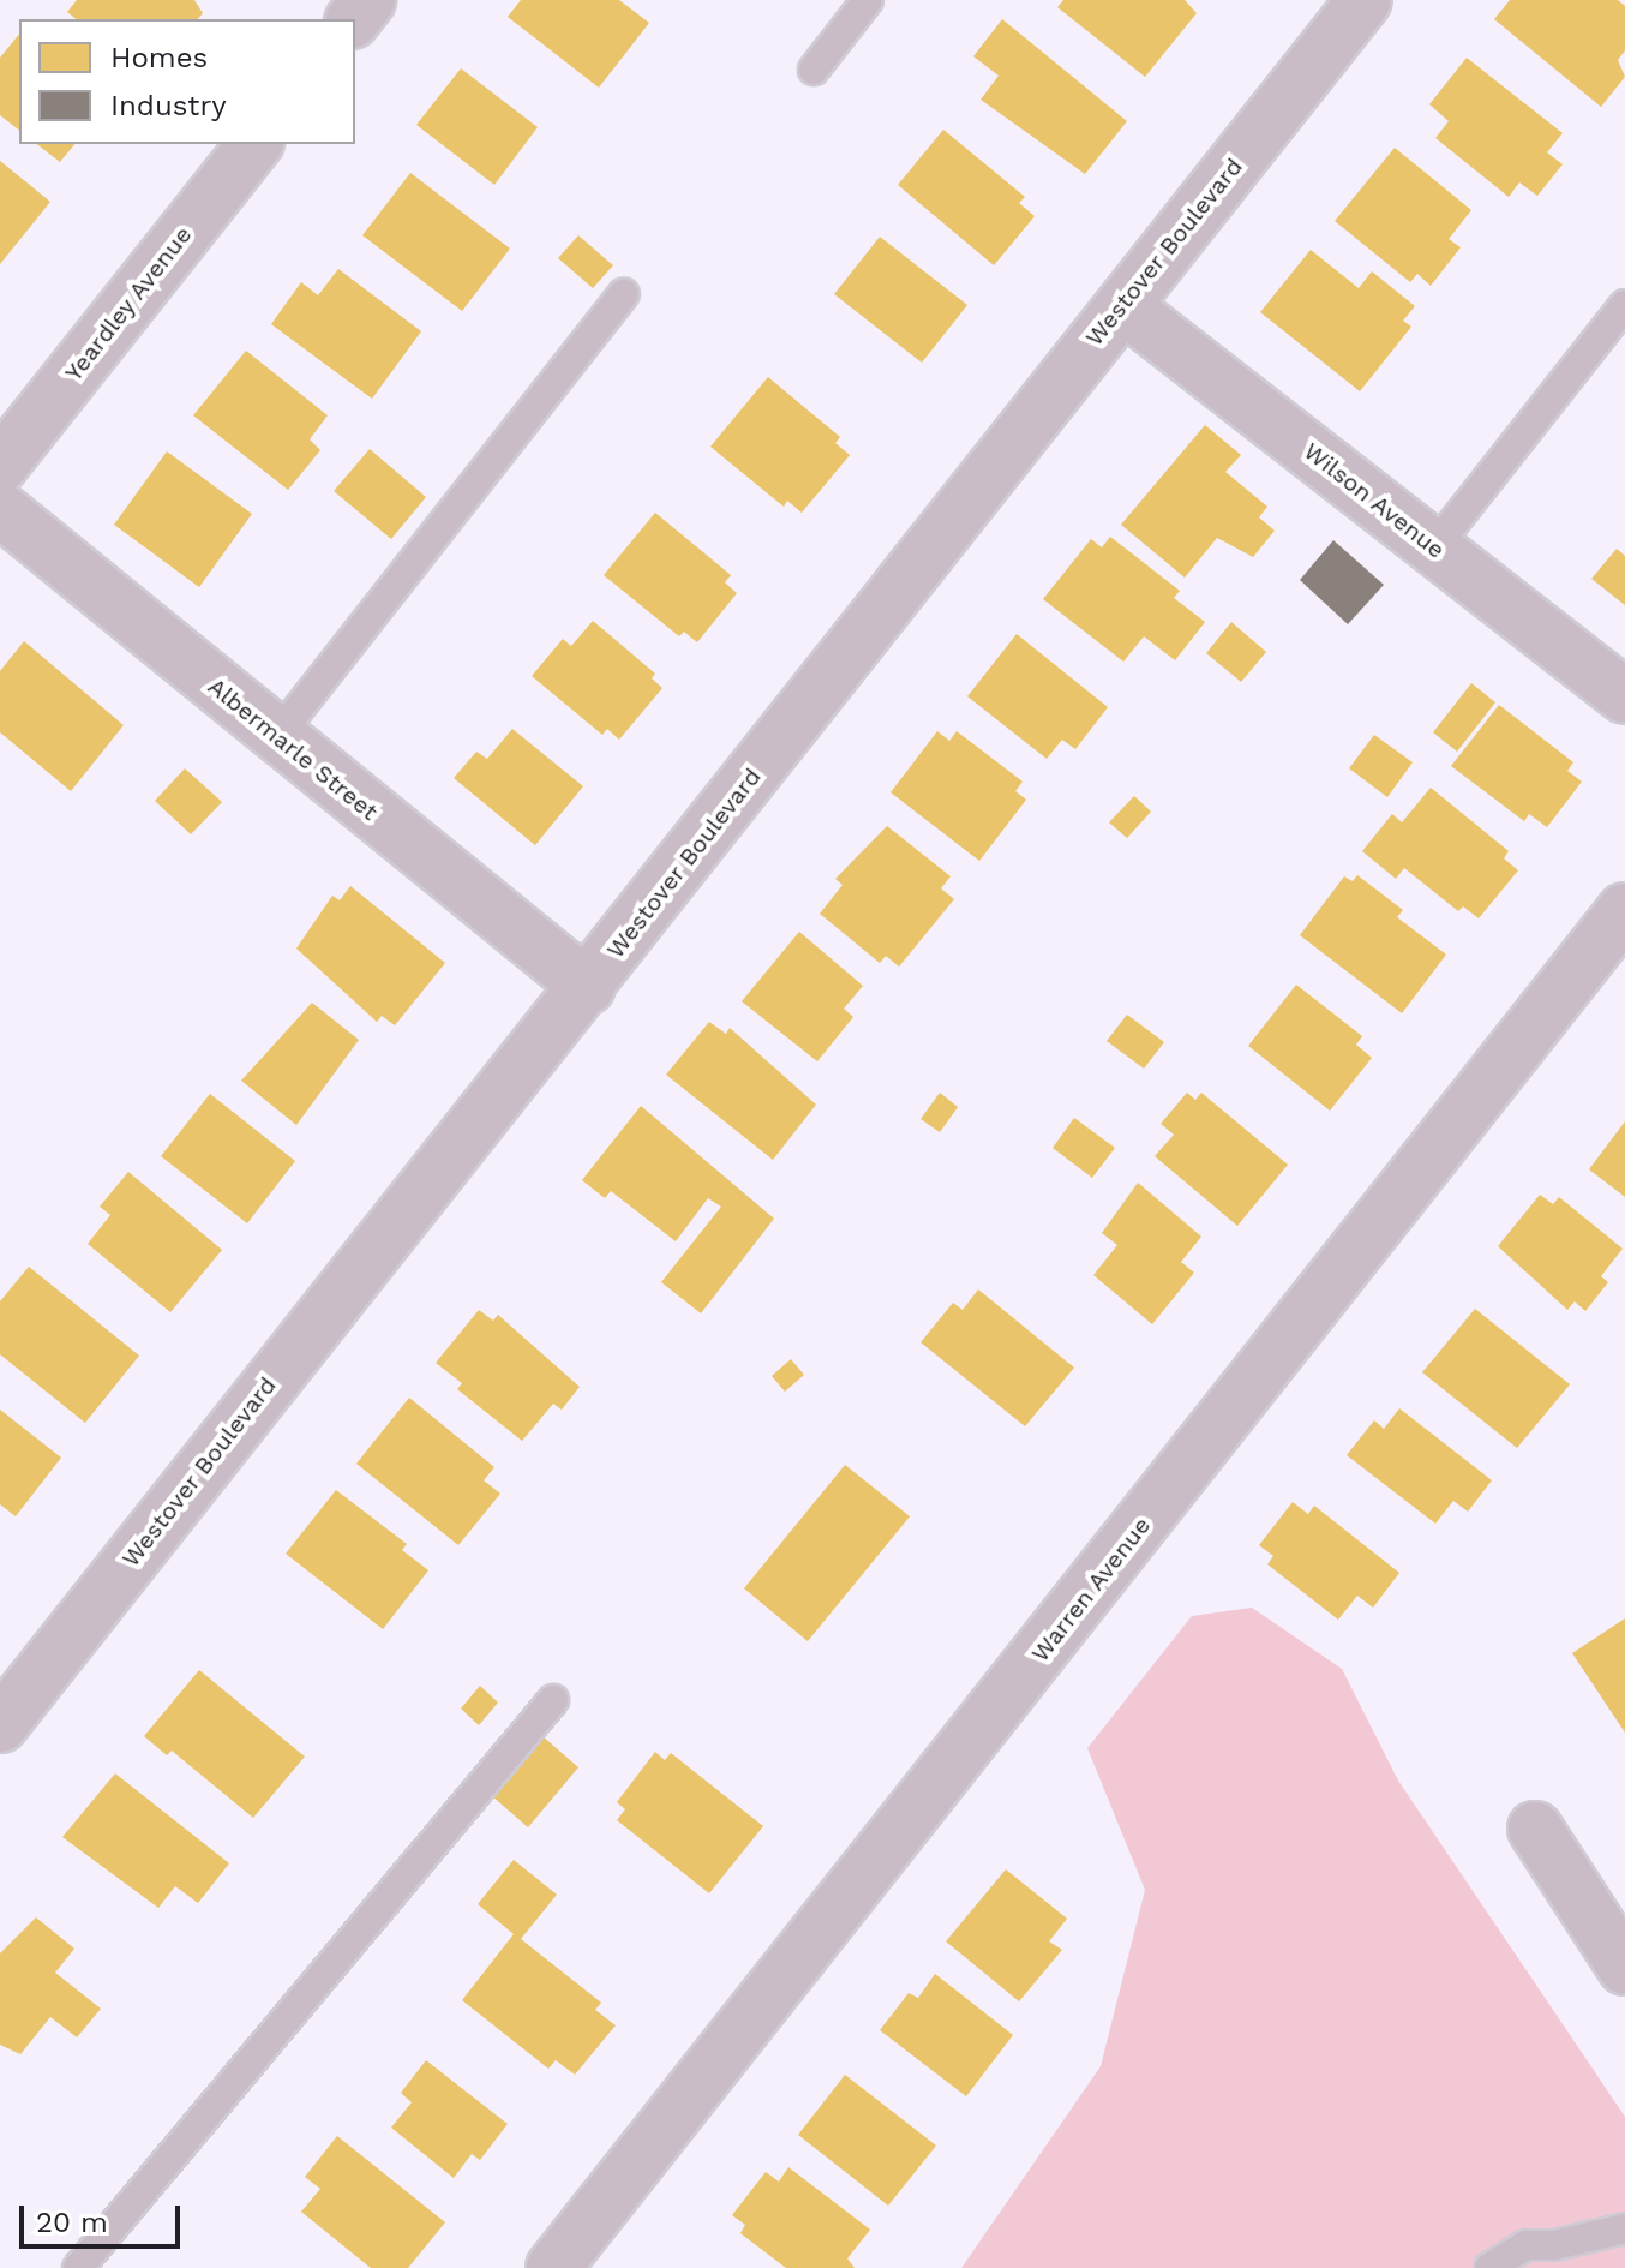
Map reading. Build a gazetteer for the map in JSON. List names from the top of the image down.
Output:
{
  "streets": {
    "street": [
      "Westover Boulevard",
      "Yeardley Avenue",
      "Wilson Avenue",
      "Albermarle Street",
      "Warren Avenue"
    ]
  },
  "crossings": [
    ["Westover Boulevard", "Wilson Avenue"],
    ["Westover Boulevard", "Albermarle Street"]
  ],
  "legend": ["Homes", "Industry"],
  "scale_bar": "20 m"
}
